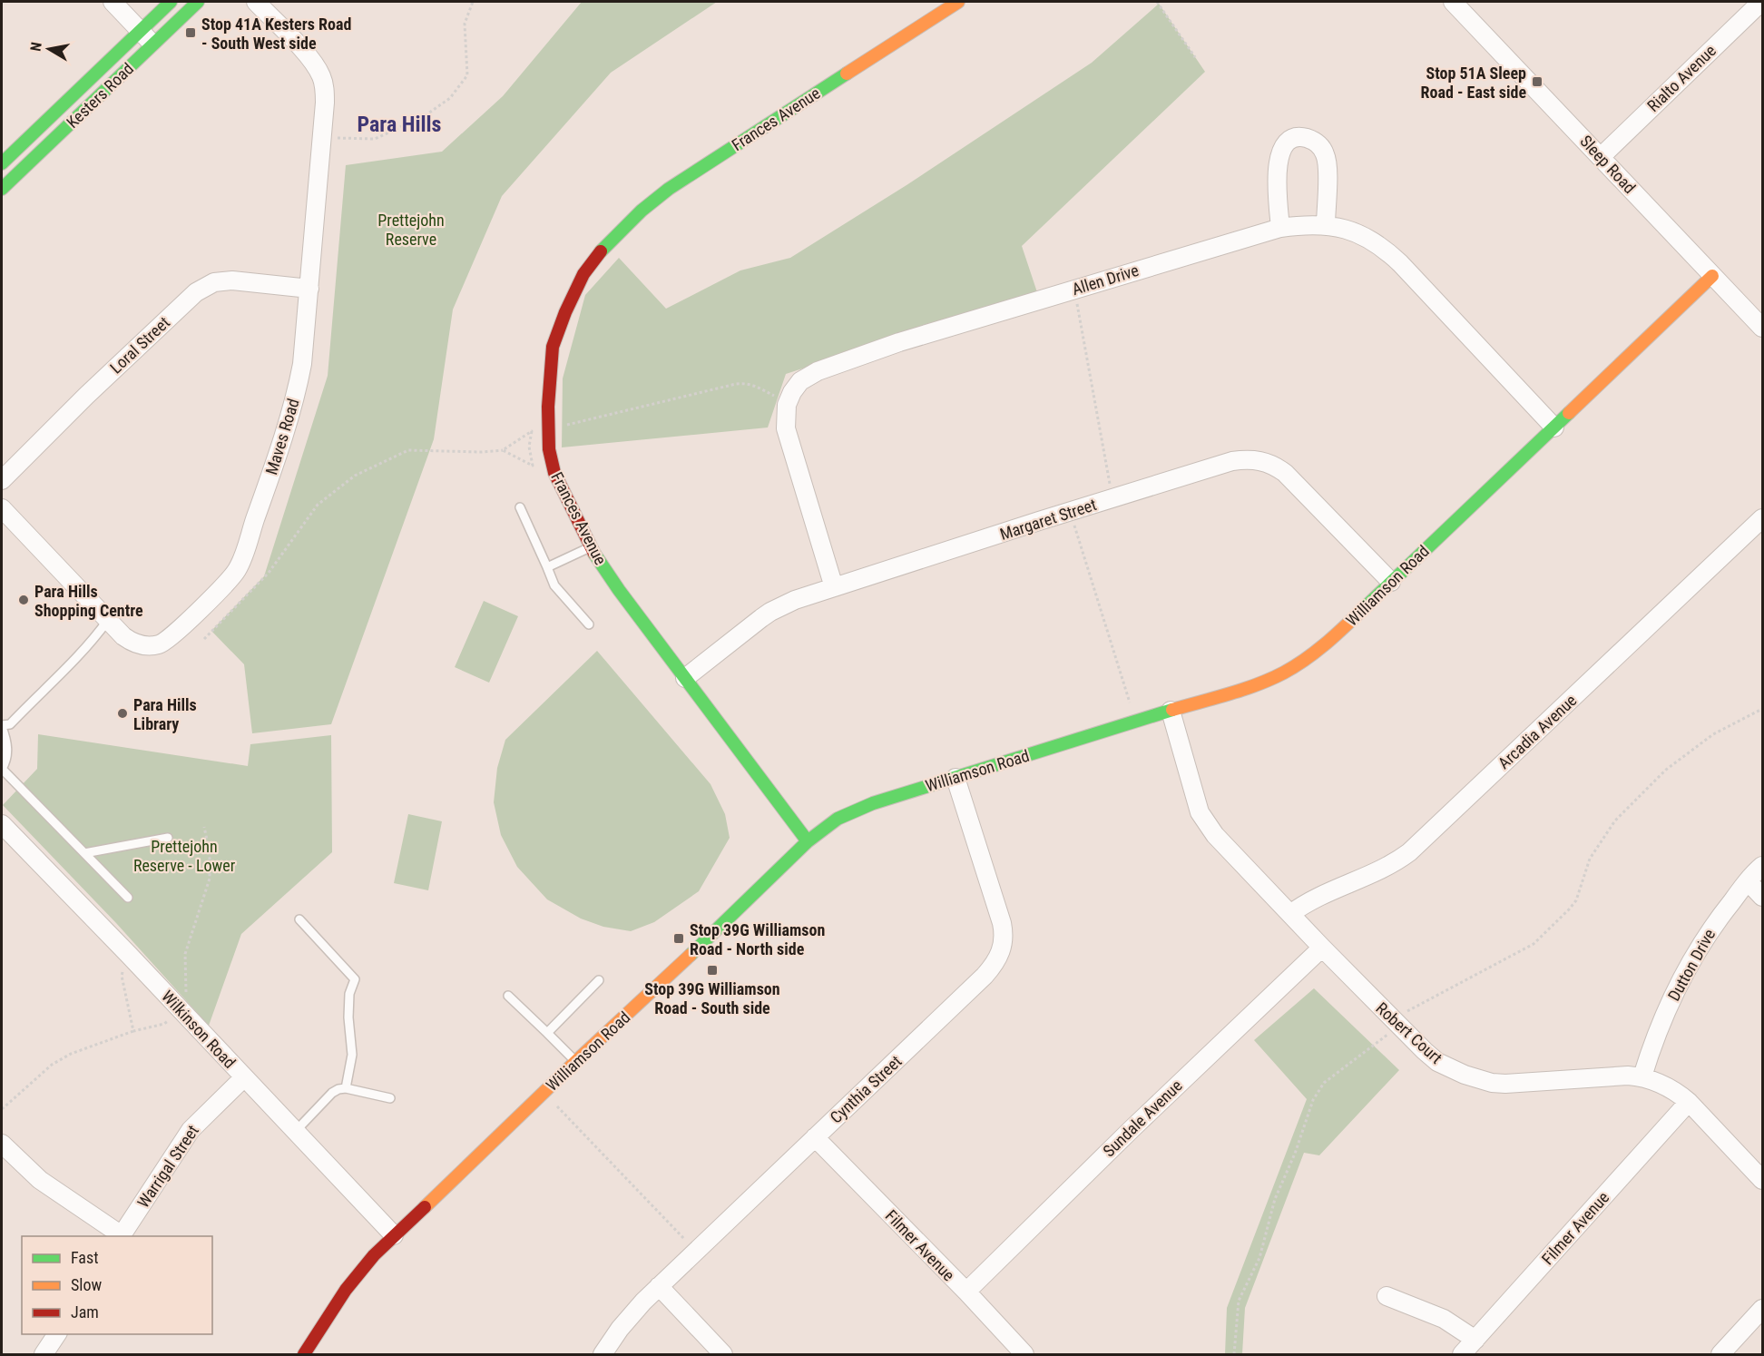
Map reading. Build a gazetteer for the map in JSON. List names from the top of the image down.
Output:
{
  "streets": {
    "street": [
      "Rialto Avenue",
      "Kesters Road",
      "Frances Avenue",
      "Sleep Road",
      "Allen Drive",
      "Loral Street",
      "Maves Road",
      "Margaret Street",
      "Williamson Road",
      "Arcadia Avenue",
      "Dutton Drive",
      "Wilkinson Road",
      "Robert Court",
      "Cynthia Street",
      "Sundale Avenue",
      "Warrigal Street",
      "Filmer Avenue"
    ]
  },
  "crossings": [
    ["Rialto Avenue", "Sleep Road"],
    ["Frances Avenue", "Margaret Street"],
    ["Frances Avenue", "Williamson Road"],
    ["Sleep Road", "Williamson Road"],
    ["Allen Drive", "Margaret Street"],
    ["Allen Drive", "Williamson Road"],
    ["Loral Street", "Maves Road"],
    ["Margaret Street", "Williamson Road"],
    ["Williamson Road", "Wilkinson Road"],
    ["Williamson Road", "Robert Court"],
    ["Williamson Road", "Cynthia Street"],
    ["Arcadia Avenue", "Robert Court"],
    ["Dutton Drive", "Robert Court"],
    ["Wilkinson Road", "Warrigal Street"],
    ["Robert Court", "Sundale Avenue"],
    ["Robert Court", "Filmer Avenue"],
    ["Cynthia Street", "Filmer Avenue"],
    ["Sundale Avenue", "Filmer Avenue"]
  ],
  "districts": ["Para Hills"],
  "parks": ["Prettejohn Reserve", "Prettejohn Reserve - Lower"],
  "places": {
    "transit": [
      "Stop 41A Kesters Road - South West side",
      "Stop 51A Sleep Road - East side",
      "Stop 39G Williamson Road - North side",
      "Stop 39G Williamson Road - South side"
    ],
    "other": ["Para Hills Shopping Centre", "Para Hills Library"]
  },
  "legend": ["Fast", "Slow", "Jam"],
  "north": "left"
}
